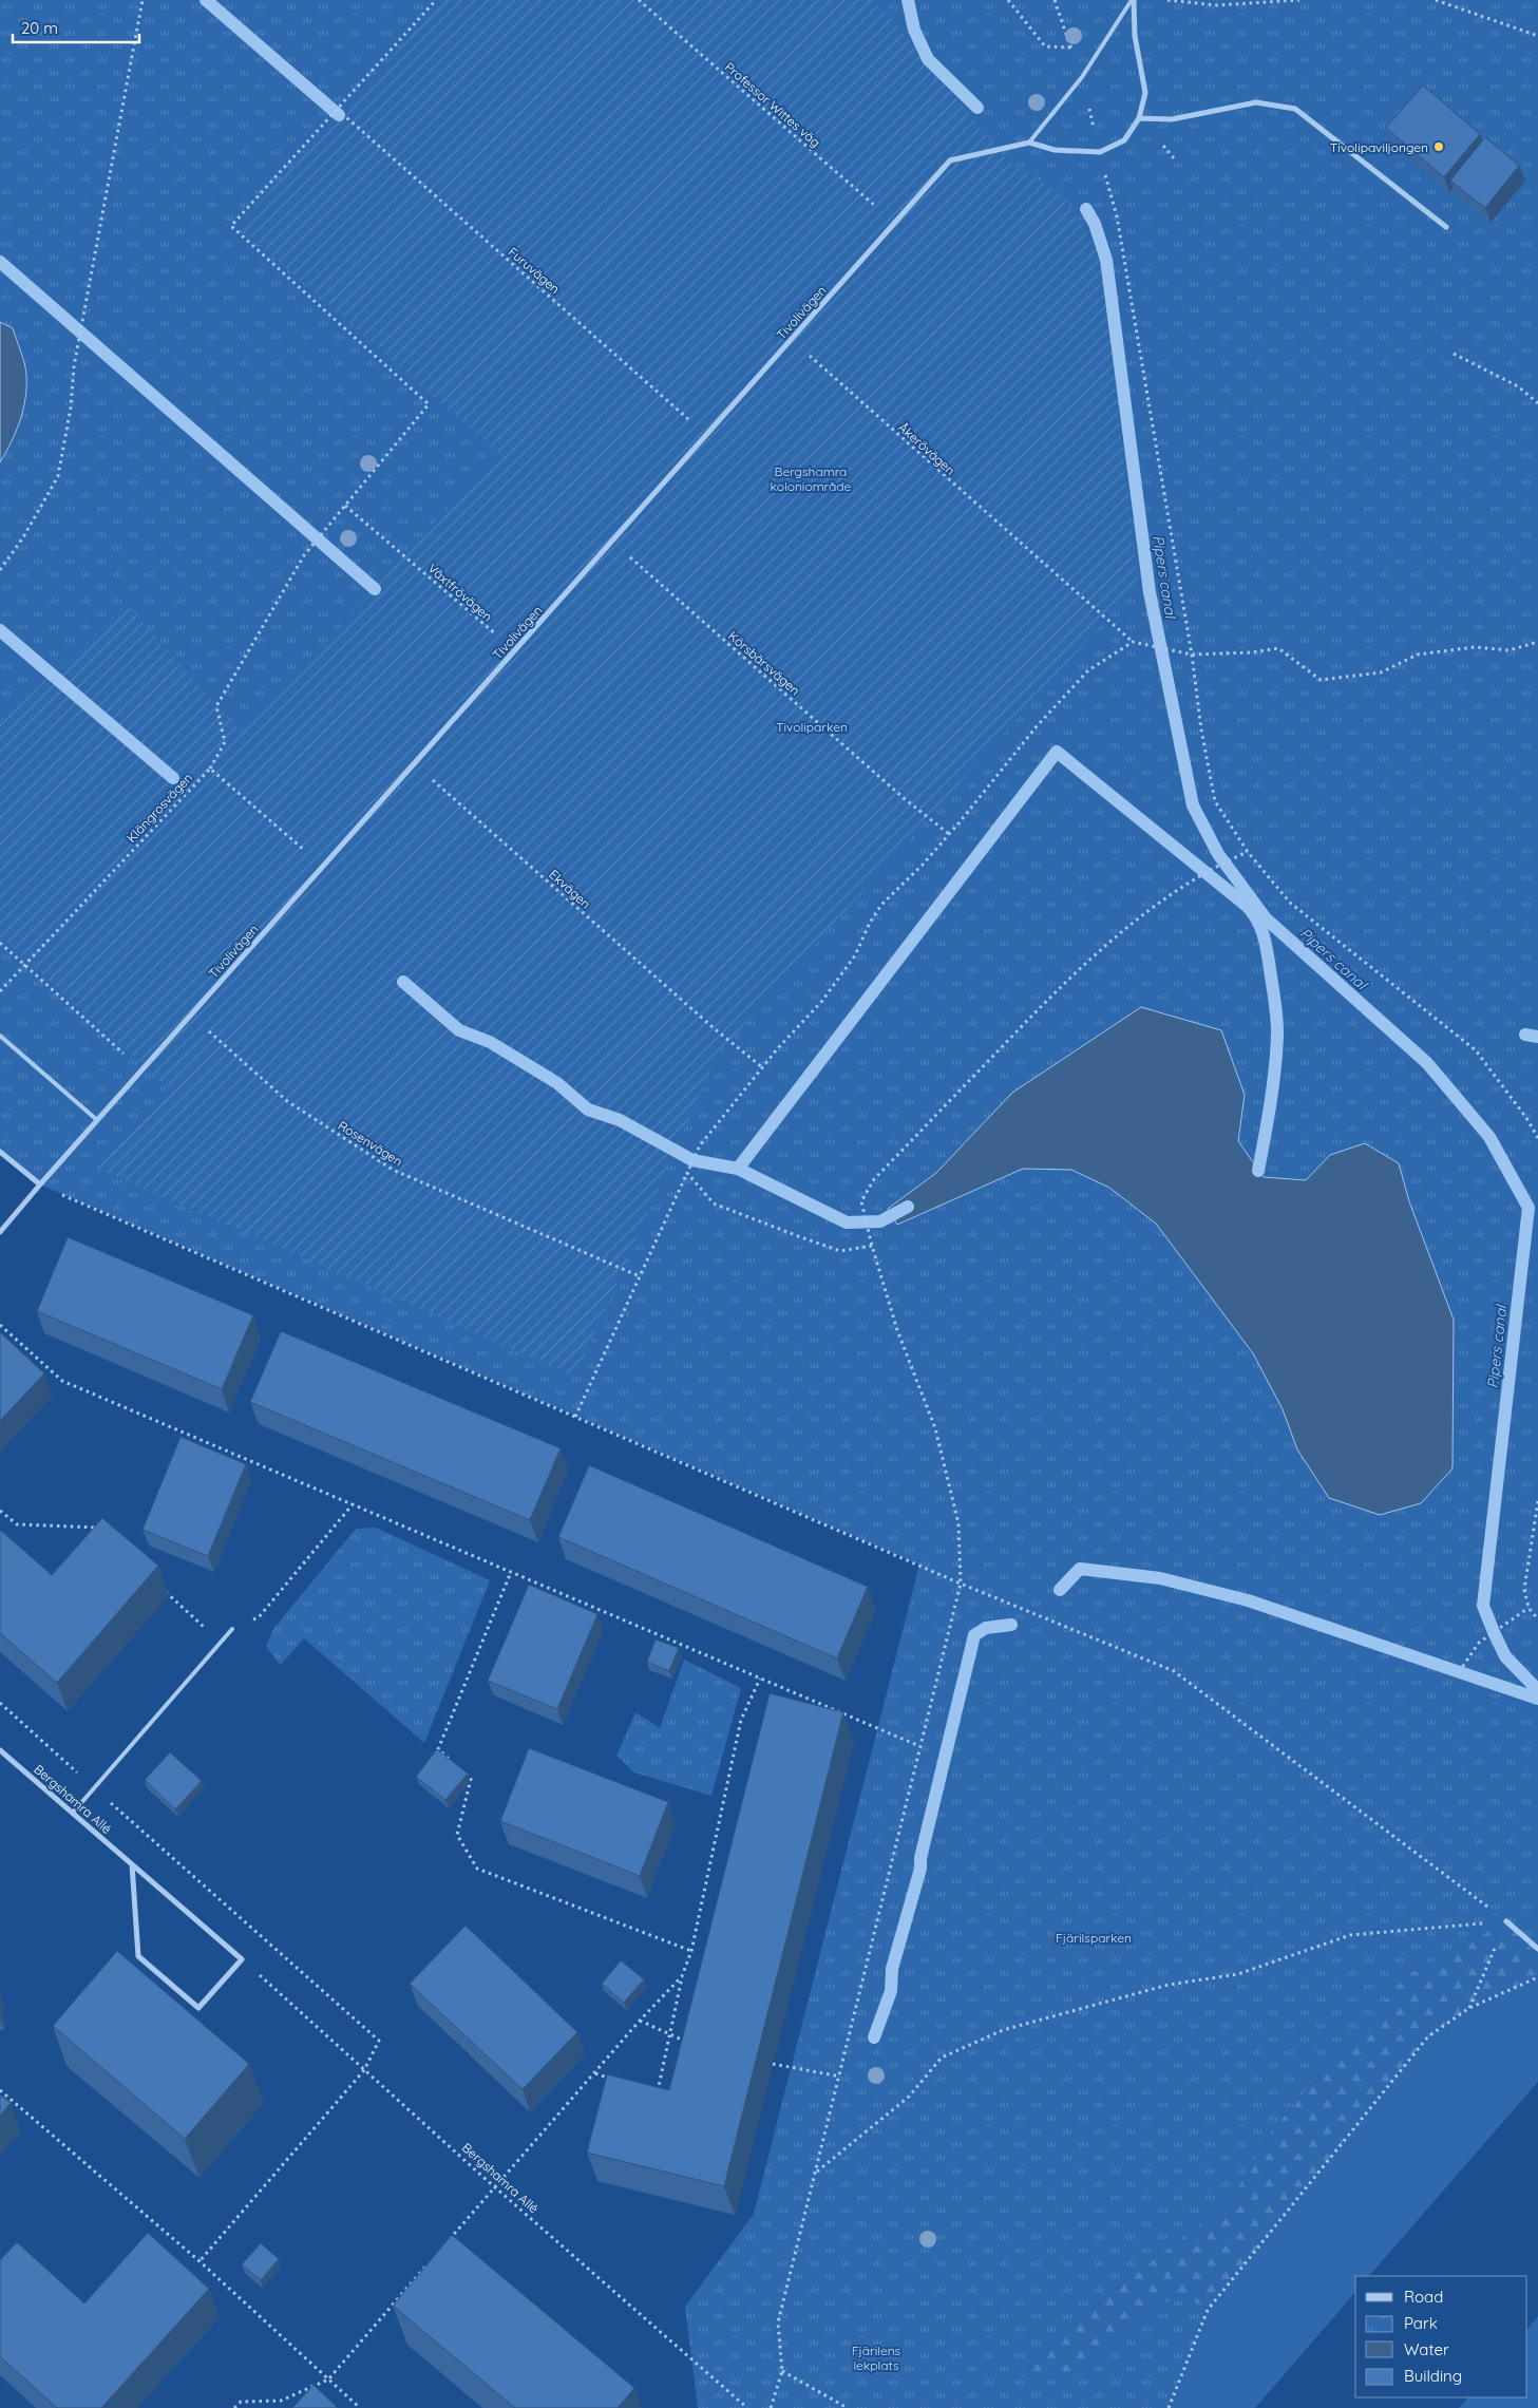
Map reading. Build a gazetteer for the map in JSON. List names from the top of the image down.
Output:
{
  "streets": {
    "street": ["Tivolivägen", "Bergshamra Allé"],
    "path": [
      "Professor Wittes väg",
      "Furuvägen",
      "Åkerövägen",
      "Växtfrövägen",
      "Körsbärsvägen",
      "Klängrosvägen",
      "Ekvägen",
      "Rosenvägen"
    ]
  },
  "crossings": [
    ["Professor Wittes väg", "Tivolivägen"],
    ["Furuvägen", "Tivolivägen"],
    ["Tivolivägen", "Åkerövägen"],
    ["Tivolivägen", "Växtfrövägen"],
    ["Tivolivägen", "Körsbärsvägen"],
    ["Tivolivägen", "Klängrosvägen"],
    ["Tivolivägen", "Ekvägen"],
    ["Tivolivägen", "Rosenvägen"]
  ],
  "water": ["Pipers canal"],
  "parks": [
    "Bergshamra koloniområde",
    "Tivoliparken",
    "Fjärilsparken",
    "Fjärilens lekplats"
  ],
  "places": ["Tivolipaviljongen"],
  "legend": [
    "Road",
    "Park",
    "Water",
    "Building"
  ],
  "scale_bar": "20 m"
}
